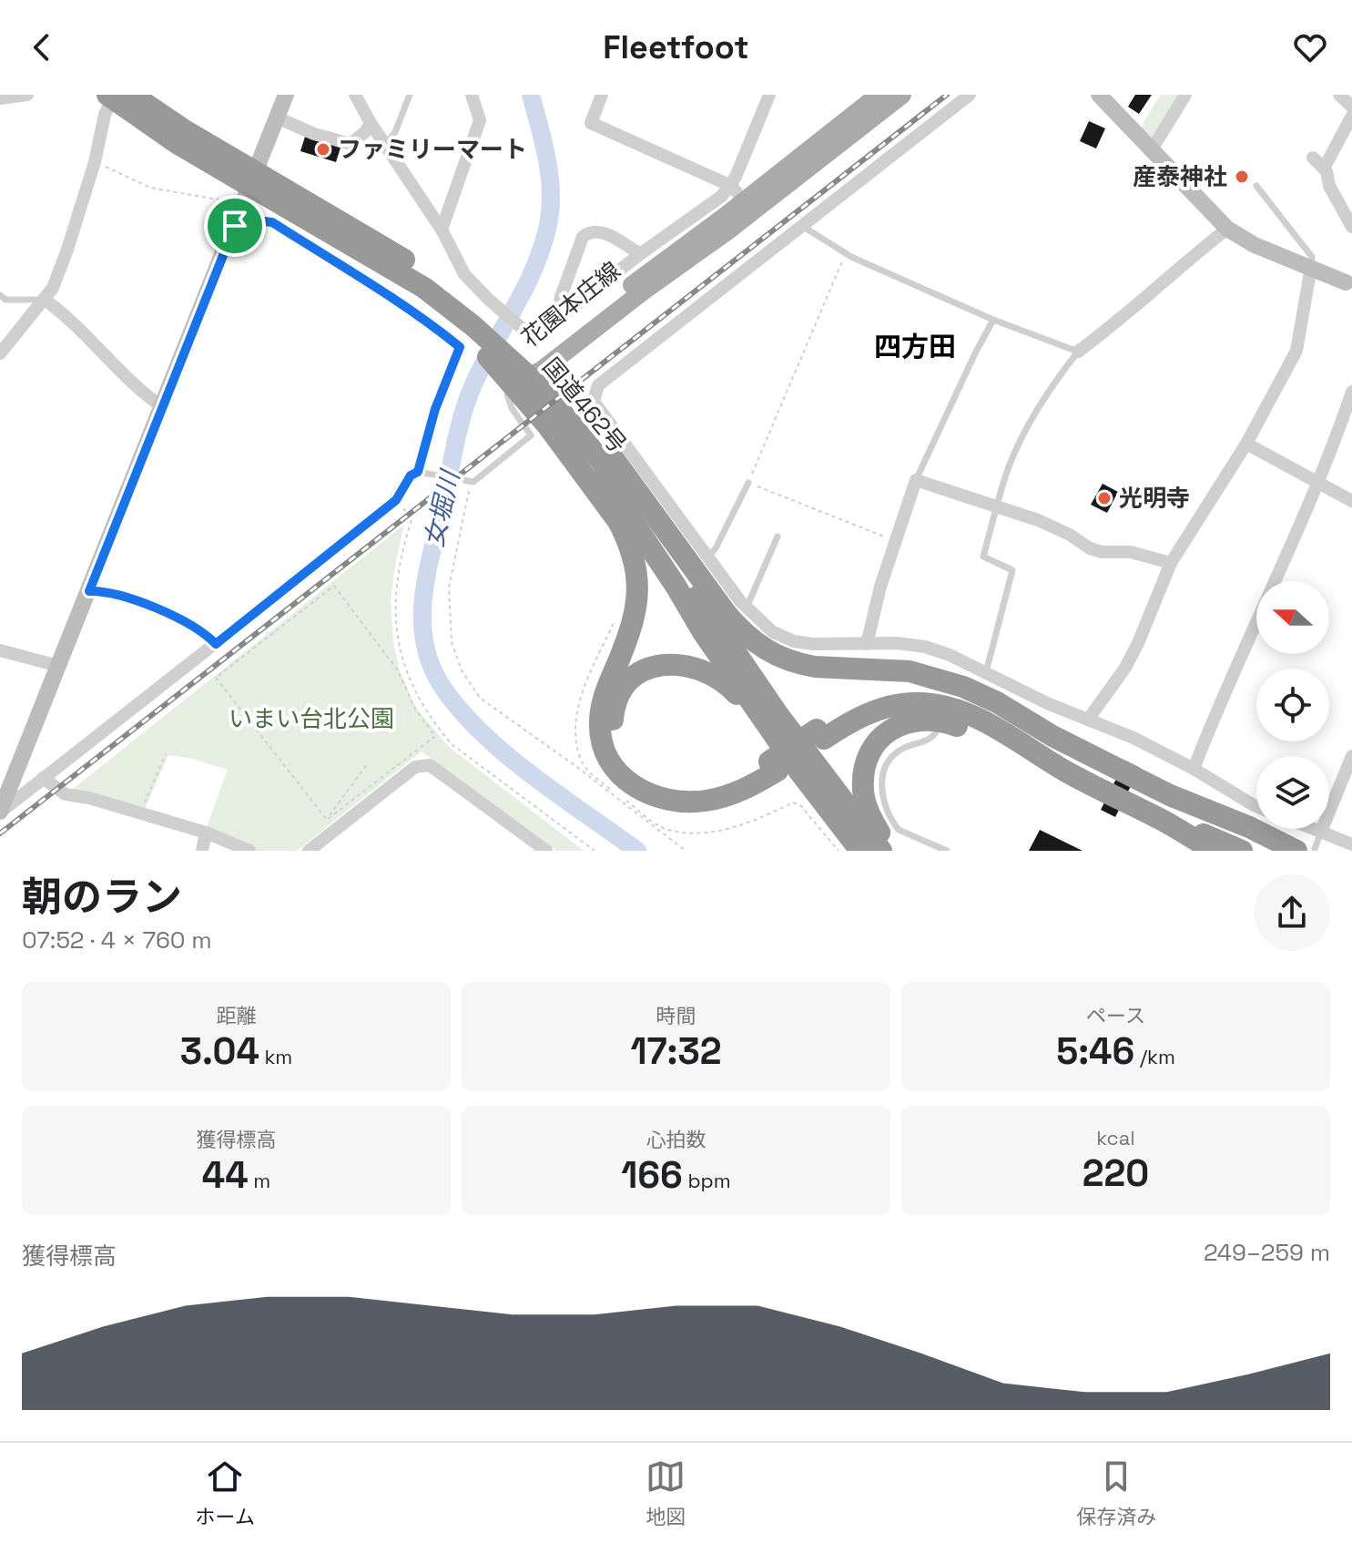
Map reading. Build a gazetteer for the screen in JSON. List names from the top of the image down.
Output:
{
  "streets": {
    "highway": ["国道462号"],
    "main road": ["花園本庄線"]
  },
  "crossings": [
    ["花園本庄線", "国道462号"]
  ],
  "districts": ["四方田"],
  "water": ["女堀川"],
  "parks": ["いまい台北公園"],
  "places": ["ファミリーマート", "産泰神社", "光明寺"],
  "north": "left",
  "page": {
    "header": "Fleetfoot",
    "heading": ["朝のラン", "07:52 · 4 × 760 m"],
    "stats": [
      ["距離", "3.04 km"],
      ["時間", "17:32"],
      ["ペース", "5:46 /km"],
      ["獲得標高", "44 m"],
      ["心拍数", "166 bpm"],
      ["kcal", "220"]
    ],
    "chart": ["獲得標高", "249–259 m"],
    "tabs": ["ホーム", "地図", "保存済み"]
  }
}
